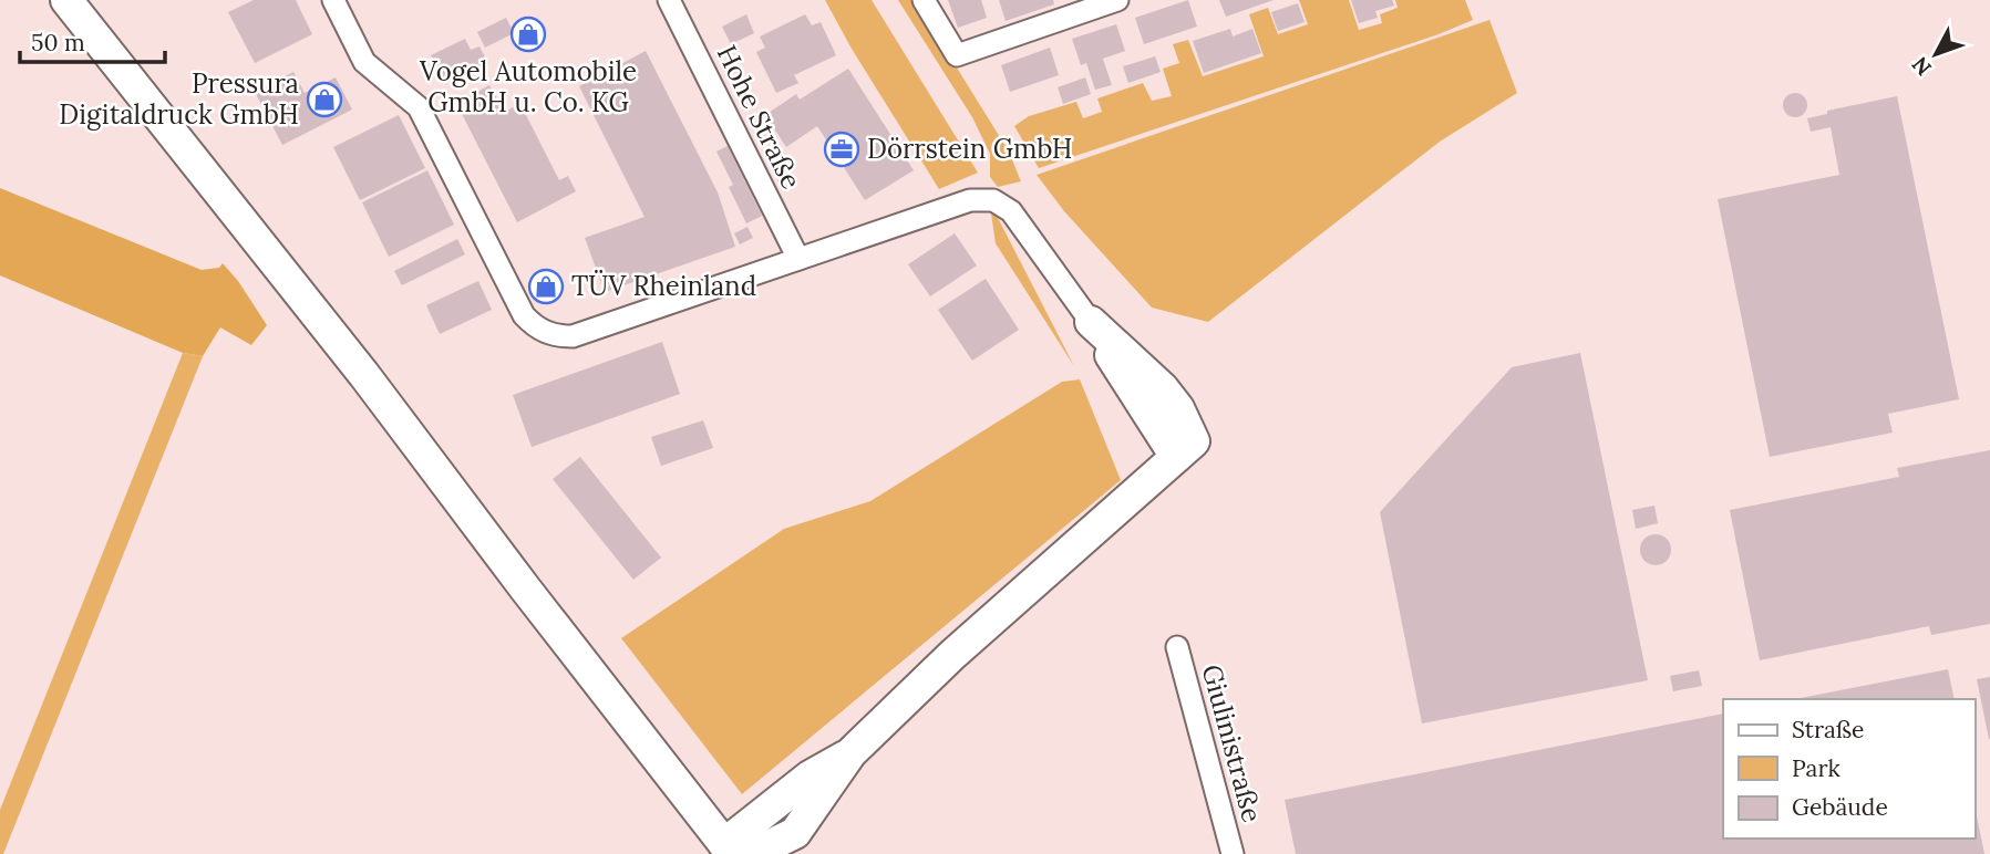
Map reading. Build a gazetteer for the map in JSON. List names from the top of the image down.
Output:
{
  "streets": {
    "street": ["Hohe Straße", "Giulinistraße"]
  },
  "places": {
    "shop": ["Vogel Automobile GmbH u. Co. KG", "Pressura Digitaldruck GmbH", "TÜV Rheinland"],
    "office": ["Dörrstein GmbH"]
  },
  "legend": ["Straße", "Park", "Gebäude"],
  "scale_bar": "50 m",
  "north": "bottom left"
}
